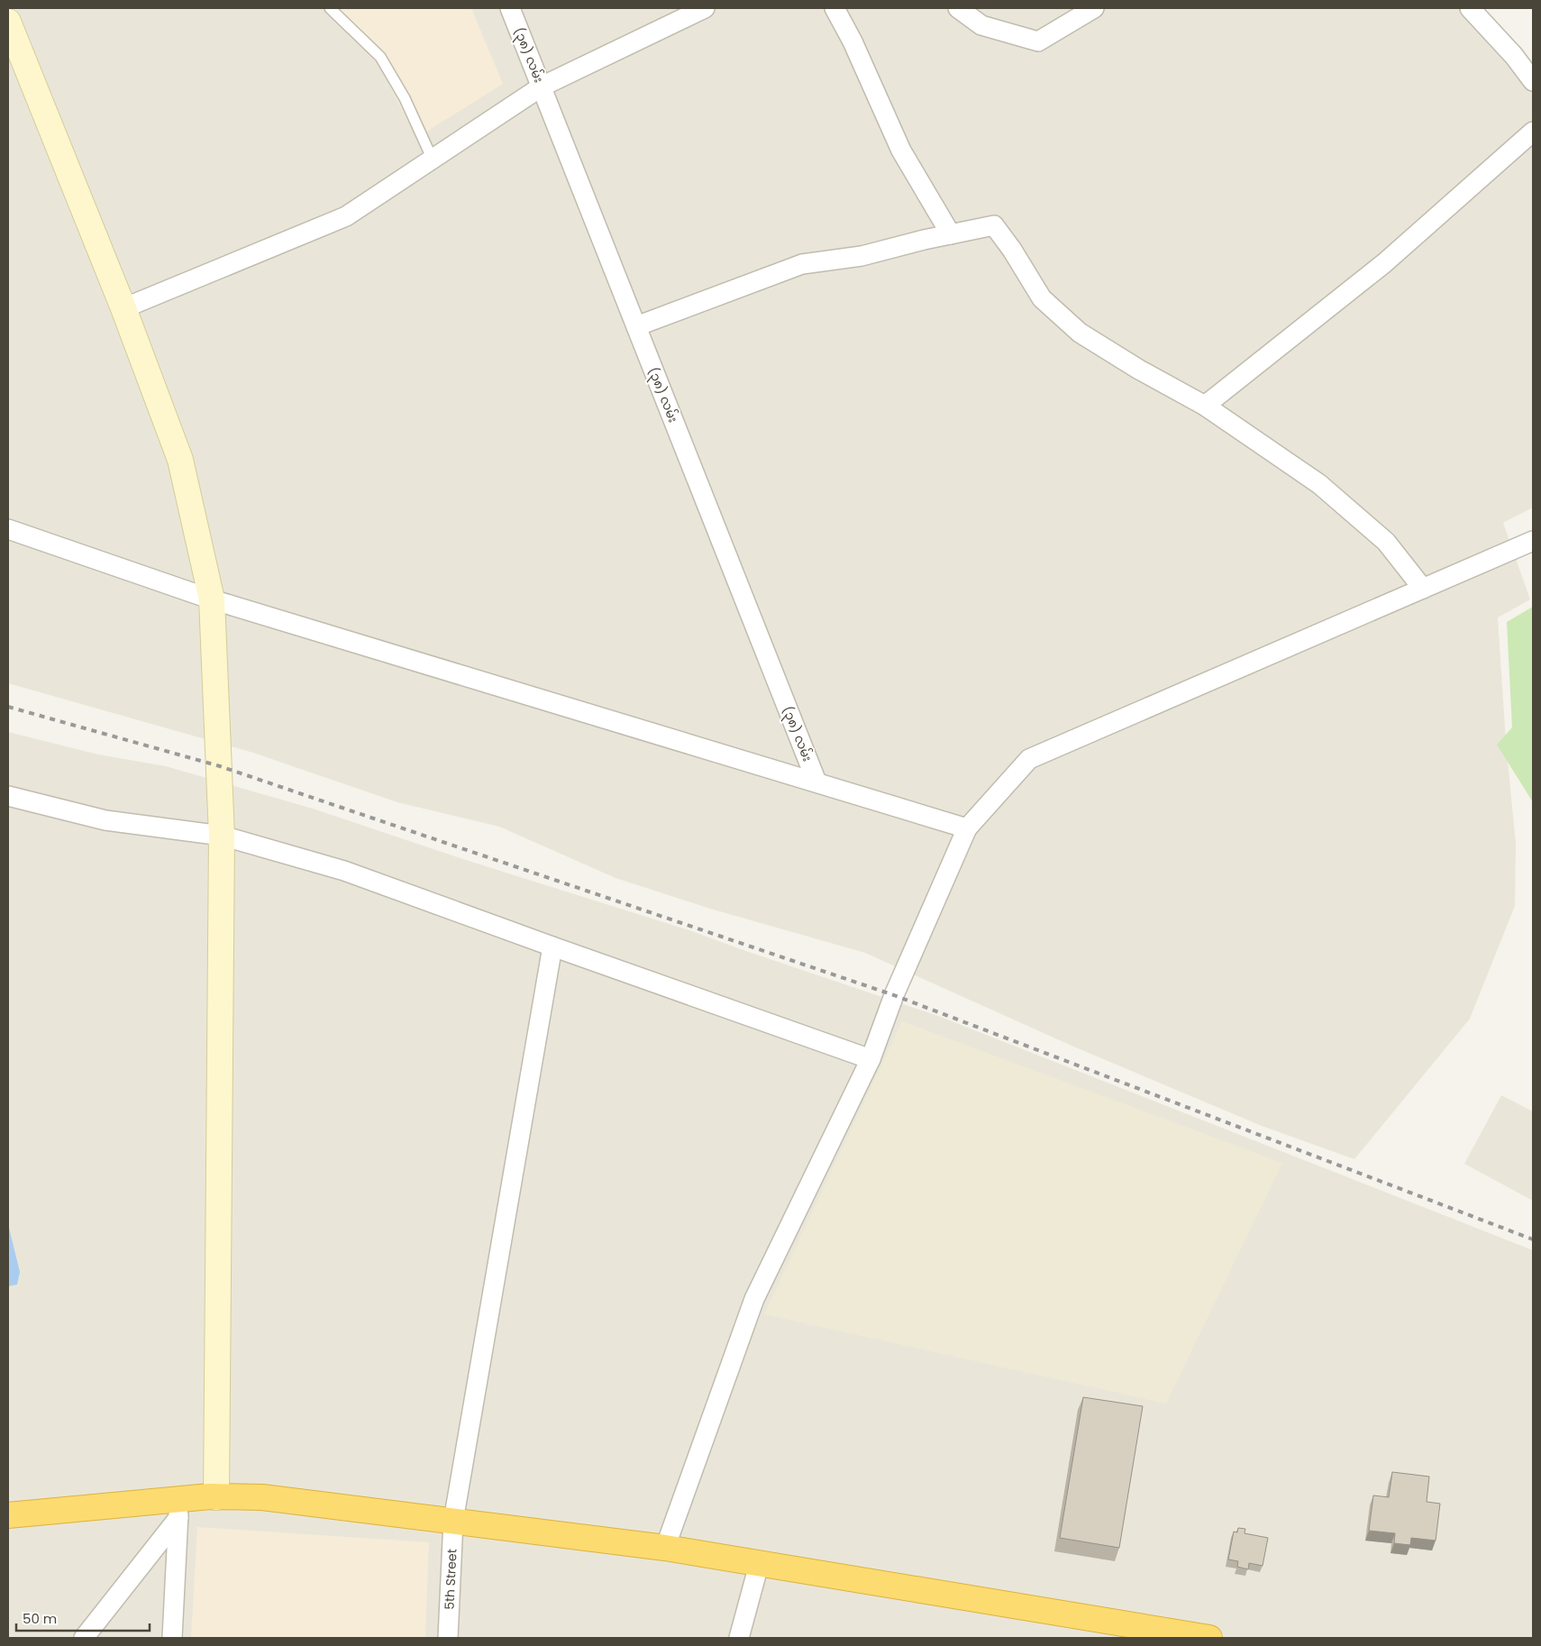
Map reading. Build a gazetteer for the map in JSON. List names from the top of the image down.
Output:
{
  "streets": {
    "street": ["(၃၈) လမ်း", "5th Street"]
  },
  "scale_bar": "50 m"
}
